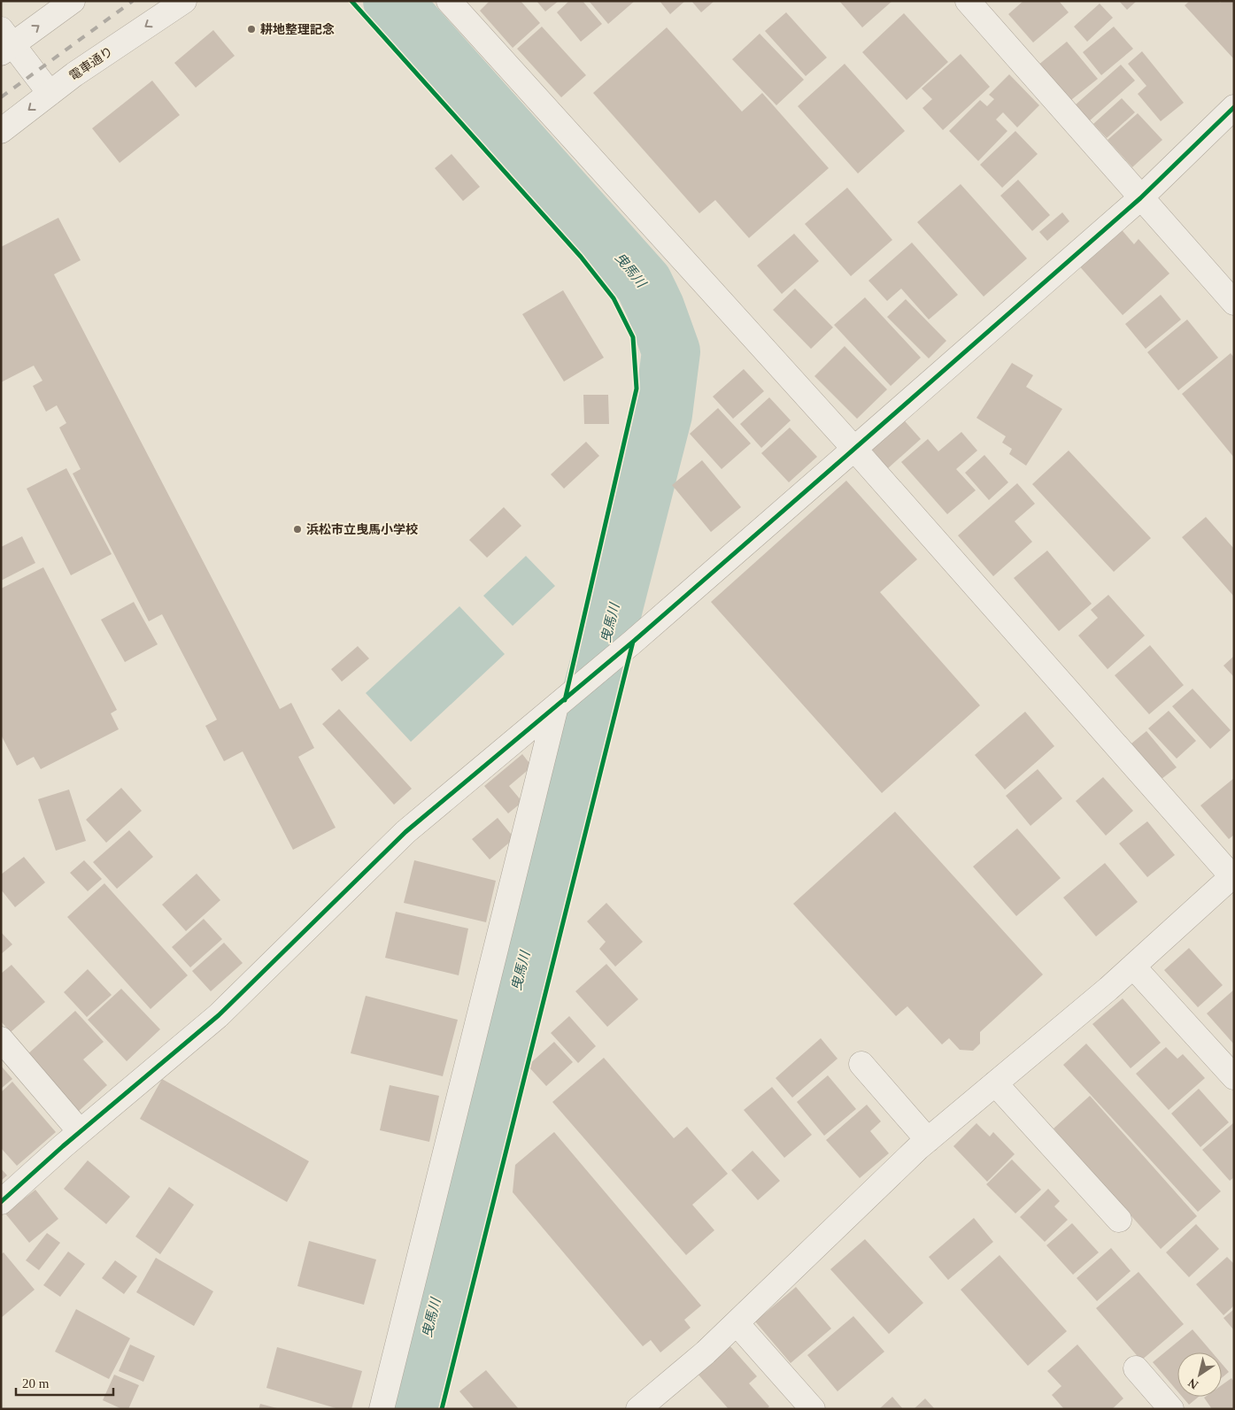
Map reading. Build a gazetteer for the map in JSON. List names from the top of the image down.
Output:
{
  "streets": {
    "street": ["電車通り"]
  },
  "water": ["曳馬川"],
  "places": ["耕地整理記念", "浜松市立曳馬小学校"],
  "scale_bar": "20 m",
  "north": "bottom left"
}
